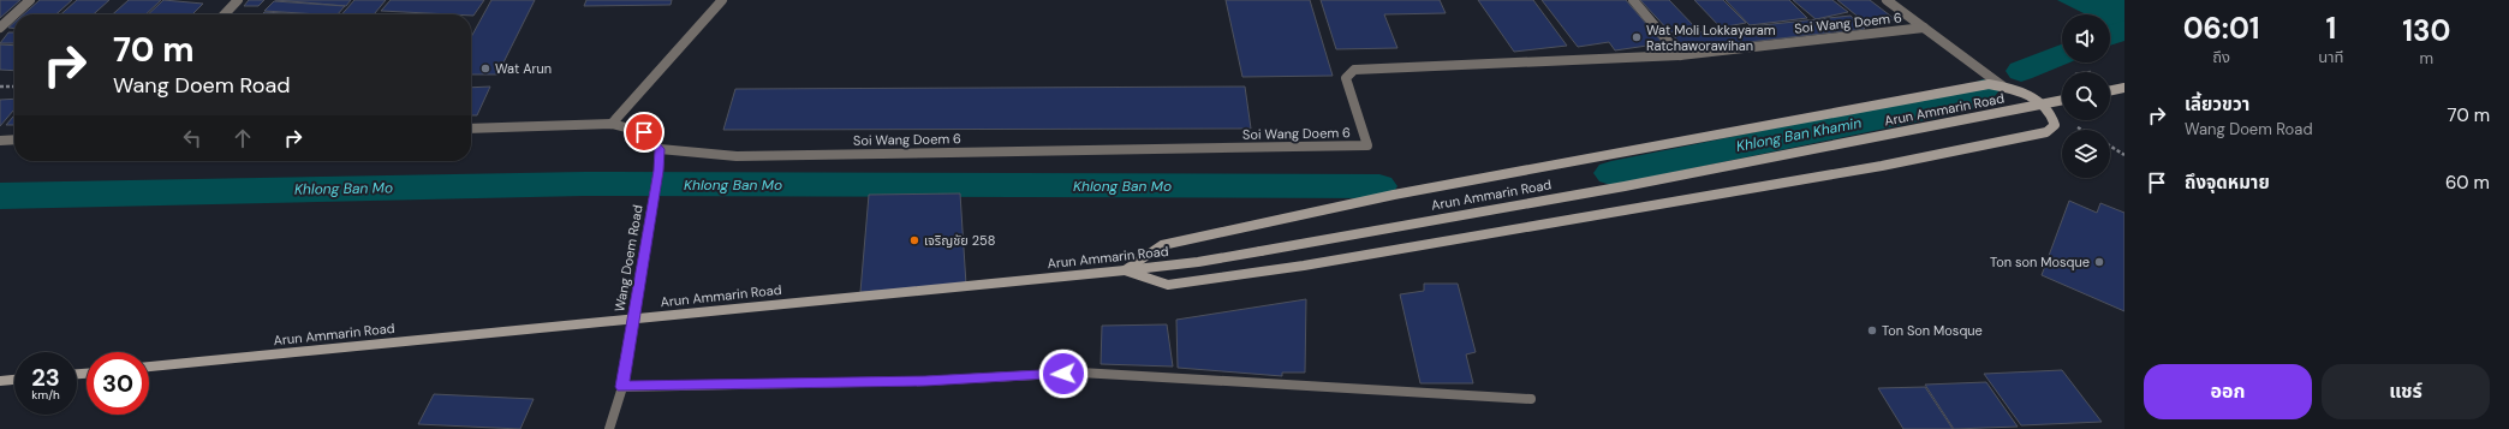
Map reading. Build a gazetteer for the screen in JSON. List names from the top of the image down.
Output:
{
  "streets": {
    "main road": ["Arun Ammarin Road"],
    "street": ["Soi Wang Doem 6", "Wang Doem Road"]
  },
  "crossings": [
    ["Soi Wang Doem 6", "Wang Doem Road"],
    ["Arun Ammarin Road", "Wang Doem Road"]
  ],
  "water": ["Khlong Ban Khamin", "Khlong Ban Mo"],
  "places": [
    "Wat Moli Lokkayaram Ratchaworawihan",
    "Wat Arun",
    "เจริญชัย 258",
    "Ton son Mosque",
    "Ton Son Mosque"
  ],
  "page": {
    "eta": [
      "06:01",
      "ถึง",
      "1",
      "นาที",
      "130",
      "m"
    ],
    "turn": ["70 m", "Wang Doem Road"],
    "list": [
      {
        "name": "เลี้ยวขวา",
        "note": "Wang Doem Road",
        "value": "70 m"
      },
      {
        "name": "ถึงจุดหมาย",
        "value": "60 m"
      }
    ],
    "speed": "23 km/h",
    "limit": "30",
    "buttons": ["ออก", "แชร์"]
  }
}
